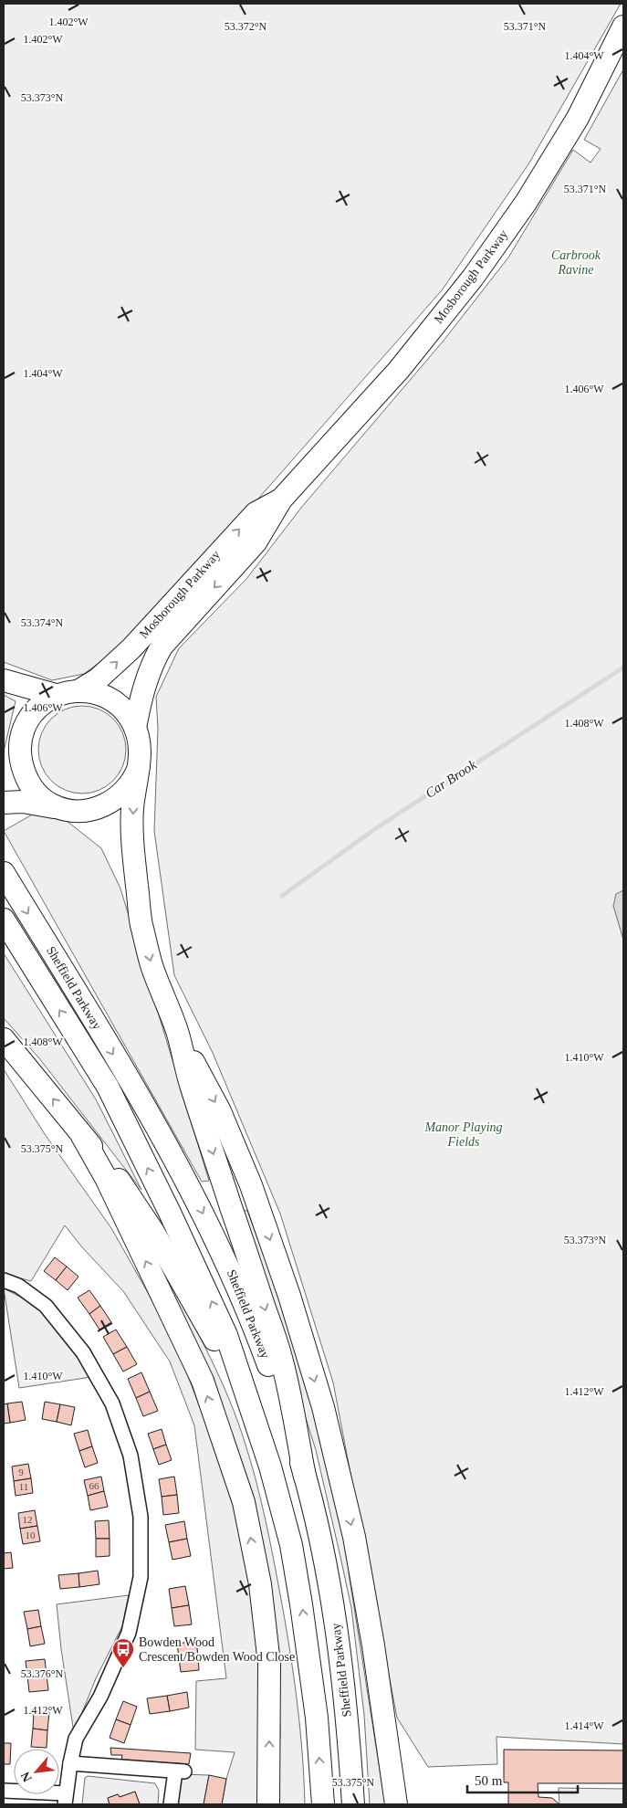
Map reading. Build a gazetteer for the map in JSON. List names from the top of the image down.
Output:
{
  "streets": {
    "highway": ["Mosborough Parkway", "Sheffield Parkway"]
  },
  "water": ["Car Brook"],
  "parks": ["Carbrook Ravine", "Manor Playing Fields"],
  "places": {
    "bus stop": ["Bowden Wood Crescent/Bowden Wood Close"]
  },
  "house_numbers": [
    "9",
    "66",
    "11",
    "12",
    "10"
  ],
  "scale_bar": "50 m",
  "north": "bottom left",
  "coordinates": [
    "1.402°W",
    "53.372°N",
    "53.371°N",
    "1.404°W",
    "53.373°N",
    "1.406°W",
    "53.374°N",
    "1.408°W",
    "1.410°W",
    "53.375°N",
    "1.412°W",
    "53.376°N",
    "1.414°W"
  ]
}
